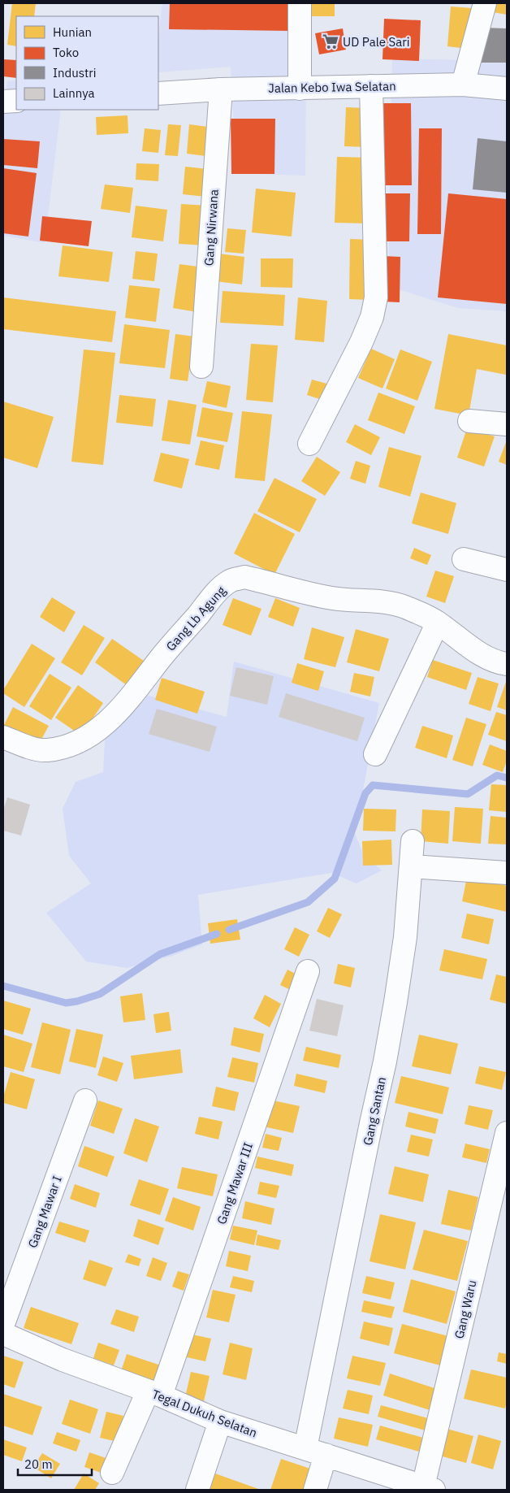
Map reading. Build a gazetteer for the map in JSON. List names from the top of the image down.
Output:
{
  "streets": {
    "street": [
      "Jalan Kebo Iwa Selatan",
      "Gang Nirwana",
      "Gang Lb Agung",
      "Gang Santan",
      "Gang Mawar III",
      "Gang Mawar I",
      "Gang Waru",
      "Tegal Dukuh Selatan"
    ]
  },
  "crossings": [
    ["Jalan Kebo Iwa Selatan", "Gang Nirwana"],
    ["Gang Santan", "Tegal Dukuh Selatan"],
    ["Gang Mawar III", "Tegal Dukuh Selatan"],
    ["Gang Waru", "Tegal Dukuh Selatan"]
  ],
  "places": {
    "supermarket": ["UD Pale Sari"]
  },
  "legend": [
    "Hunian",
    "Toko",
    "Industri",
    "Lainnya"
  ],
  "scale_bar": "20 m"
}
